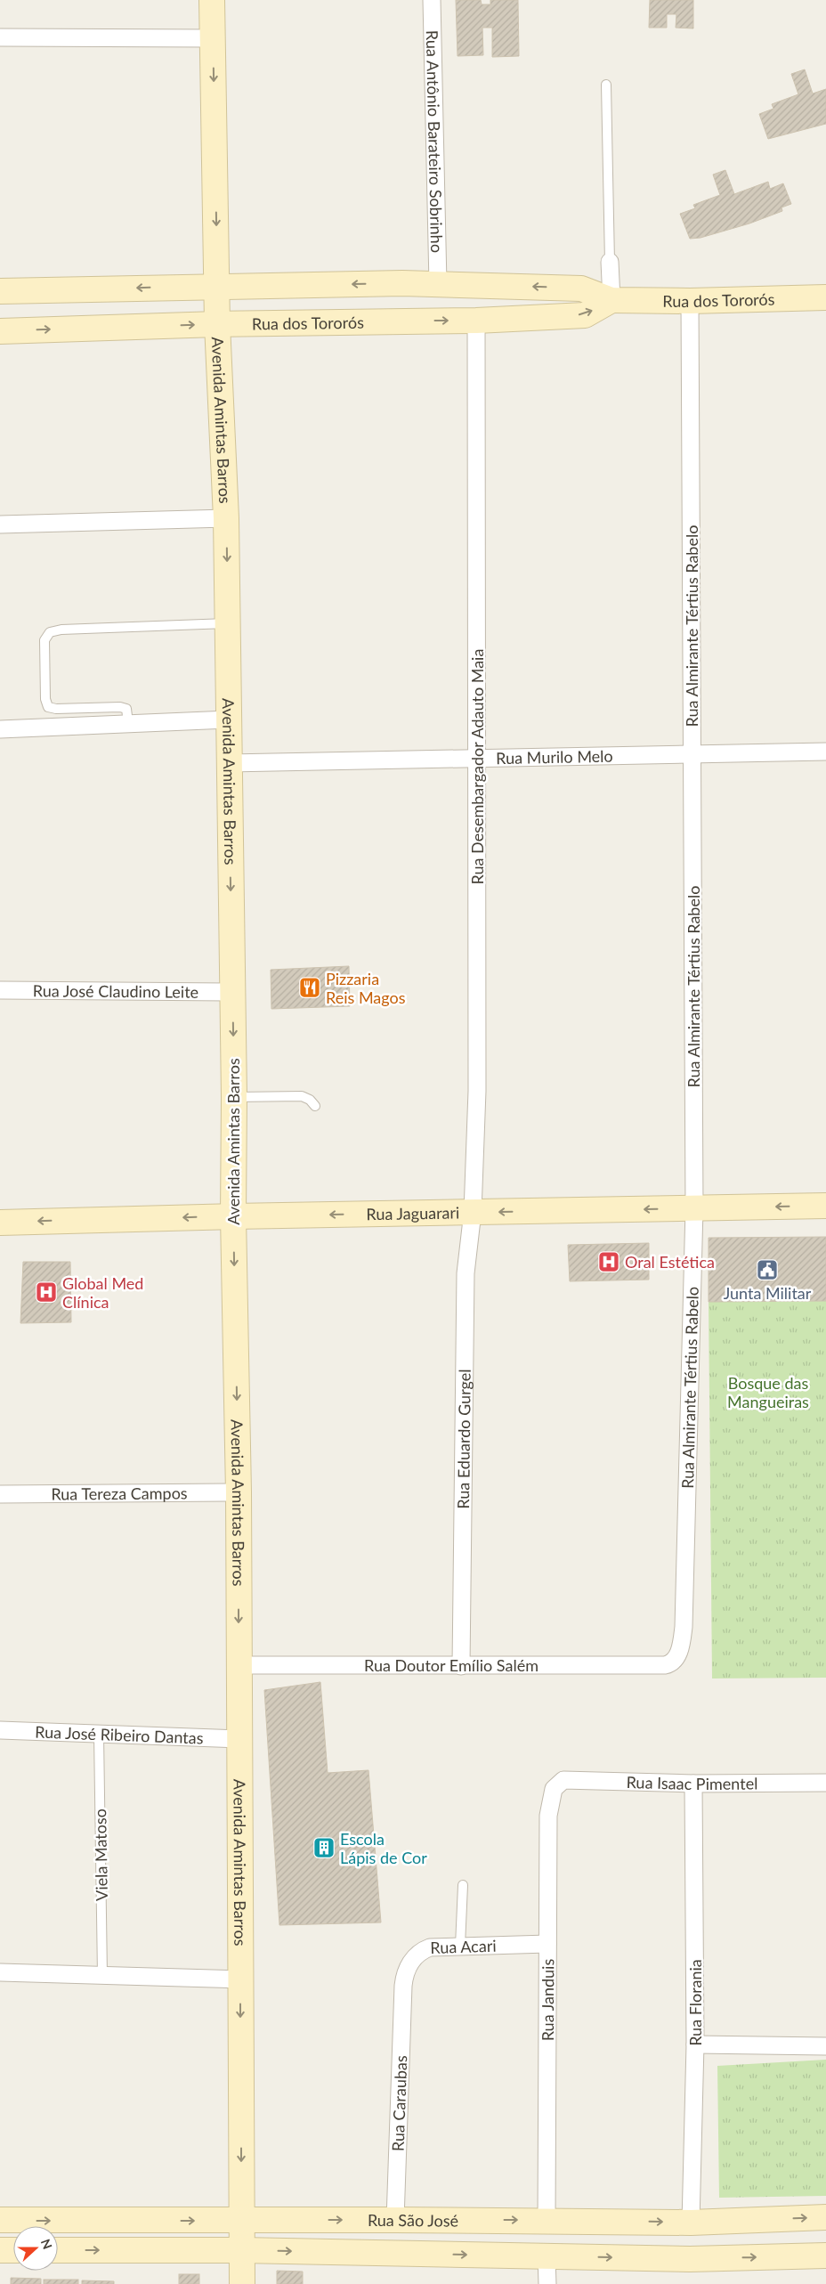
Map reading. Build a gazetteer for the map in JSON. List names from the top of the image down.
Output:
{
  "streets": {
    "main road": [
      "Rua dos Tororós",
      "Avenida Amintas Barros",
      "Rua Jaguarari",
      "Rua São José"
    ],
    "street": [
      "Rua Antônio Barateiro Sobrinho",
      "Rua Almirante Tértius Rabelo",
      "Rua Murilo Melo",
      "Rua Desembargador Adauto Maia",
      "Rua José Claudino Leite",
      "Rua Eduardo Gurgel",
      "Rua Tereza Campos",
      "Rua Doutor Emílio Salém",
      "Rua José Ribeiro Dantas",
      "Rua Isaac Pimentel",
      "Rua Acari",
      "Rua Janduis",
      "Rua Florania",
      "Rua Caraubas"
    ],
    "lane": ["Viela Matoso"]
  },
  "crossings": [
    ["Rua Antônio Barateiro Sobrinho", "Rua dos Tororós"],
    ["Rua dos Tororós", "Avenida Amintas Barros"],
    ["Rua dos Tororós", "Rua Almirante Tértius Rabelo"],
    ["Rua dos Tororós", "Rua Desembargador Adauto Maia"],
    ["Avenida Amintas Barros", "Rua Murilo Melo"],
    ["Avenida Amintas Barros", "Rua José Claudino Leite"],
    ["Avenida Amintas Barros", "Rua Jaguarari"],
    ["Avenida Amintas Barros", "Rua Tereza Campos"],
    ["Avenida Amintas Barros", "Rua Doutor Emílio Salém"],
    ["Avenida Amintas Barros", "Rua José Ribeiro Dantas"],
    ["Avenida Amintas Barros", "Rua São José"],
    ["Rua Almirante Tértius Rabelo", "Rua Murilo Melo"],
    ["Rua Almirante Tértius Rabelo", "Rua Jaguarari"],
    ["Rua Almirante Tértius Rabelo", "Rua Doutor Emílio Salém"],
    ["Rua Murilo Melo", "Rua Desembargador Adauto Maia"],
    ["Rua Desembargador Adauto Maia", "Rua Jaguarari"],
    ["Rua Desembargador Adauto Maia", "Rua Eduardo Gurgel"],
    ["Rua Jaguarari", "Rua Eduardo Gurgel"],
    ["Rua Eduardo Gurgel", "Rua Doutor Emílio Salém"],
    ["Rua José Ribeiro Dantas", "Viela Matoso"],
    ["Rua Isaac Pimentel", "Rua Janduis"],
    ["Rua Isaac Pimentel", "Rua Florania"],
    ["Rua Acari", "Rua Janduis"],
    ["Rua Acari", "Rua Caraubas"],
    ["Rua Janduis", "Rua São José"],
    ["Rua Florania", "Rua São José"],
    ["Rua Caraubas", "Rua São José"]
  ],
  "one_way": ["Avenida Amintas Barros", "Rua Jaguarari", "Rua São José"],
  "parks": ["Bosque das Mangueiras"],
  "places": {
    "restaurant": ["Pizzaria Reis Magos"],
    "hospital": ["Oral Estética", "Global Med Clínica"],
    "public building": ["Junta Militar"],
    "building": ["Escola Lápis de Cor"]
  },
  "north": "right"
}
